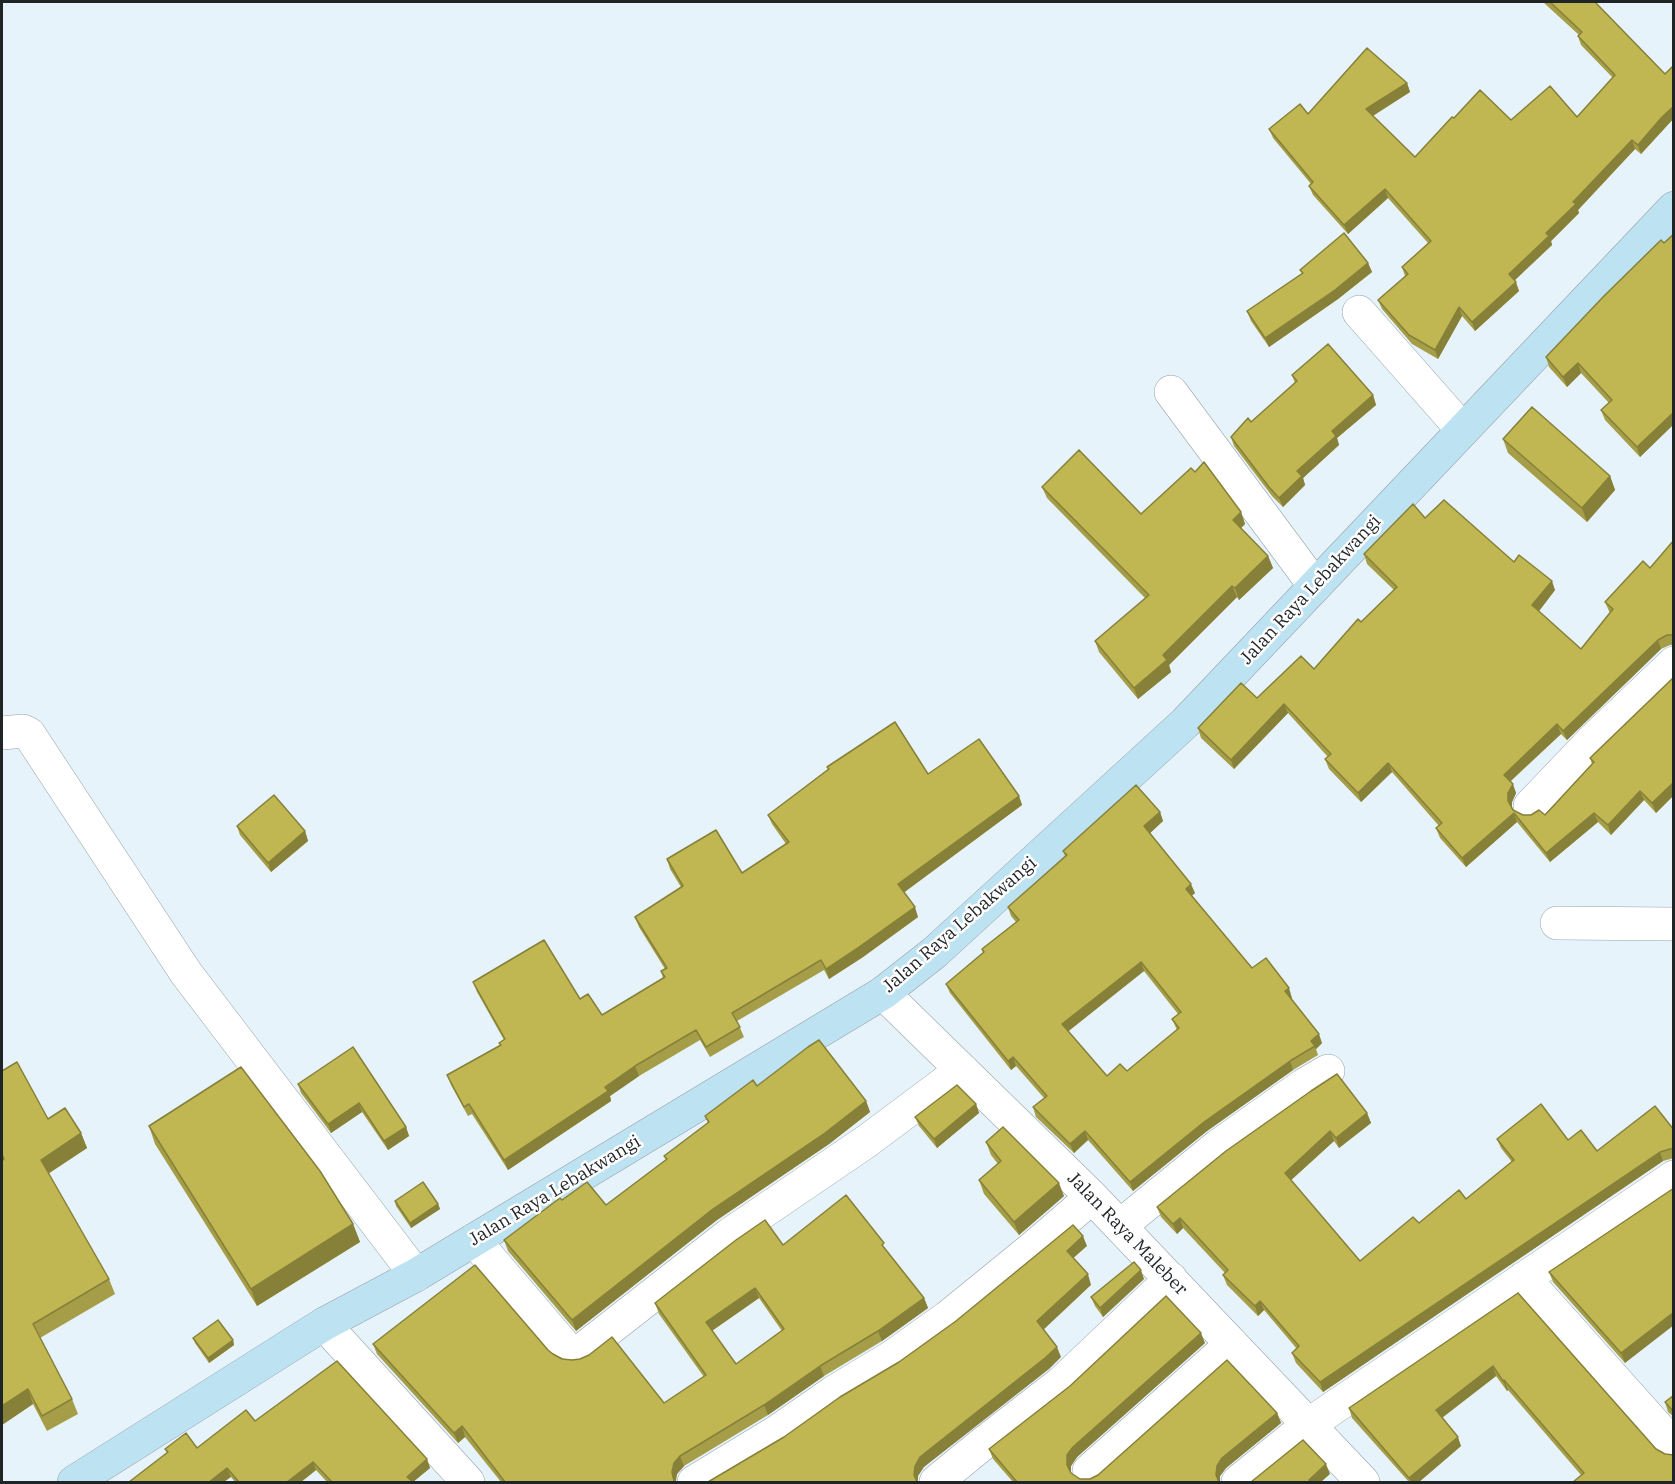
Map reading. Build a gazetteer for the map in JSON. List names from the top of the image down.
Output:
{
  "streets": {
    "main road": ["Jalan Raya Lebakwangi"],
    "street": ["Jalan Raya Maleber"]
  },
  "crossings": [
    ["Jalan Raya Lebakwangi", "Jalan Raya Maleber"]
  ]
}
